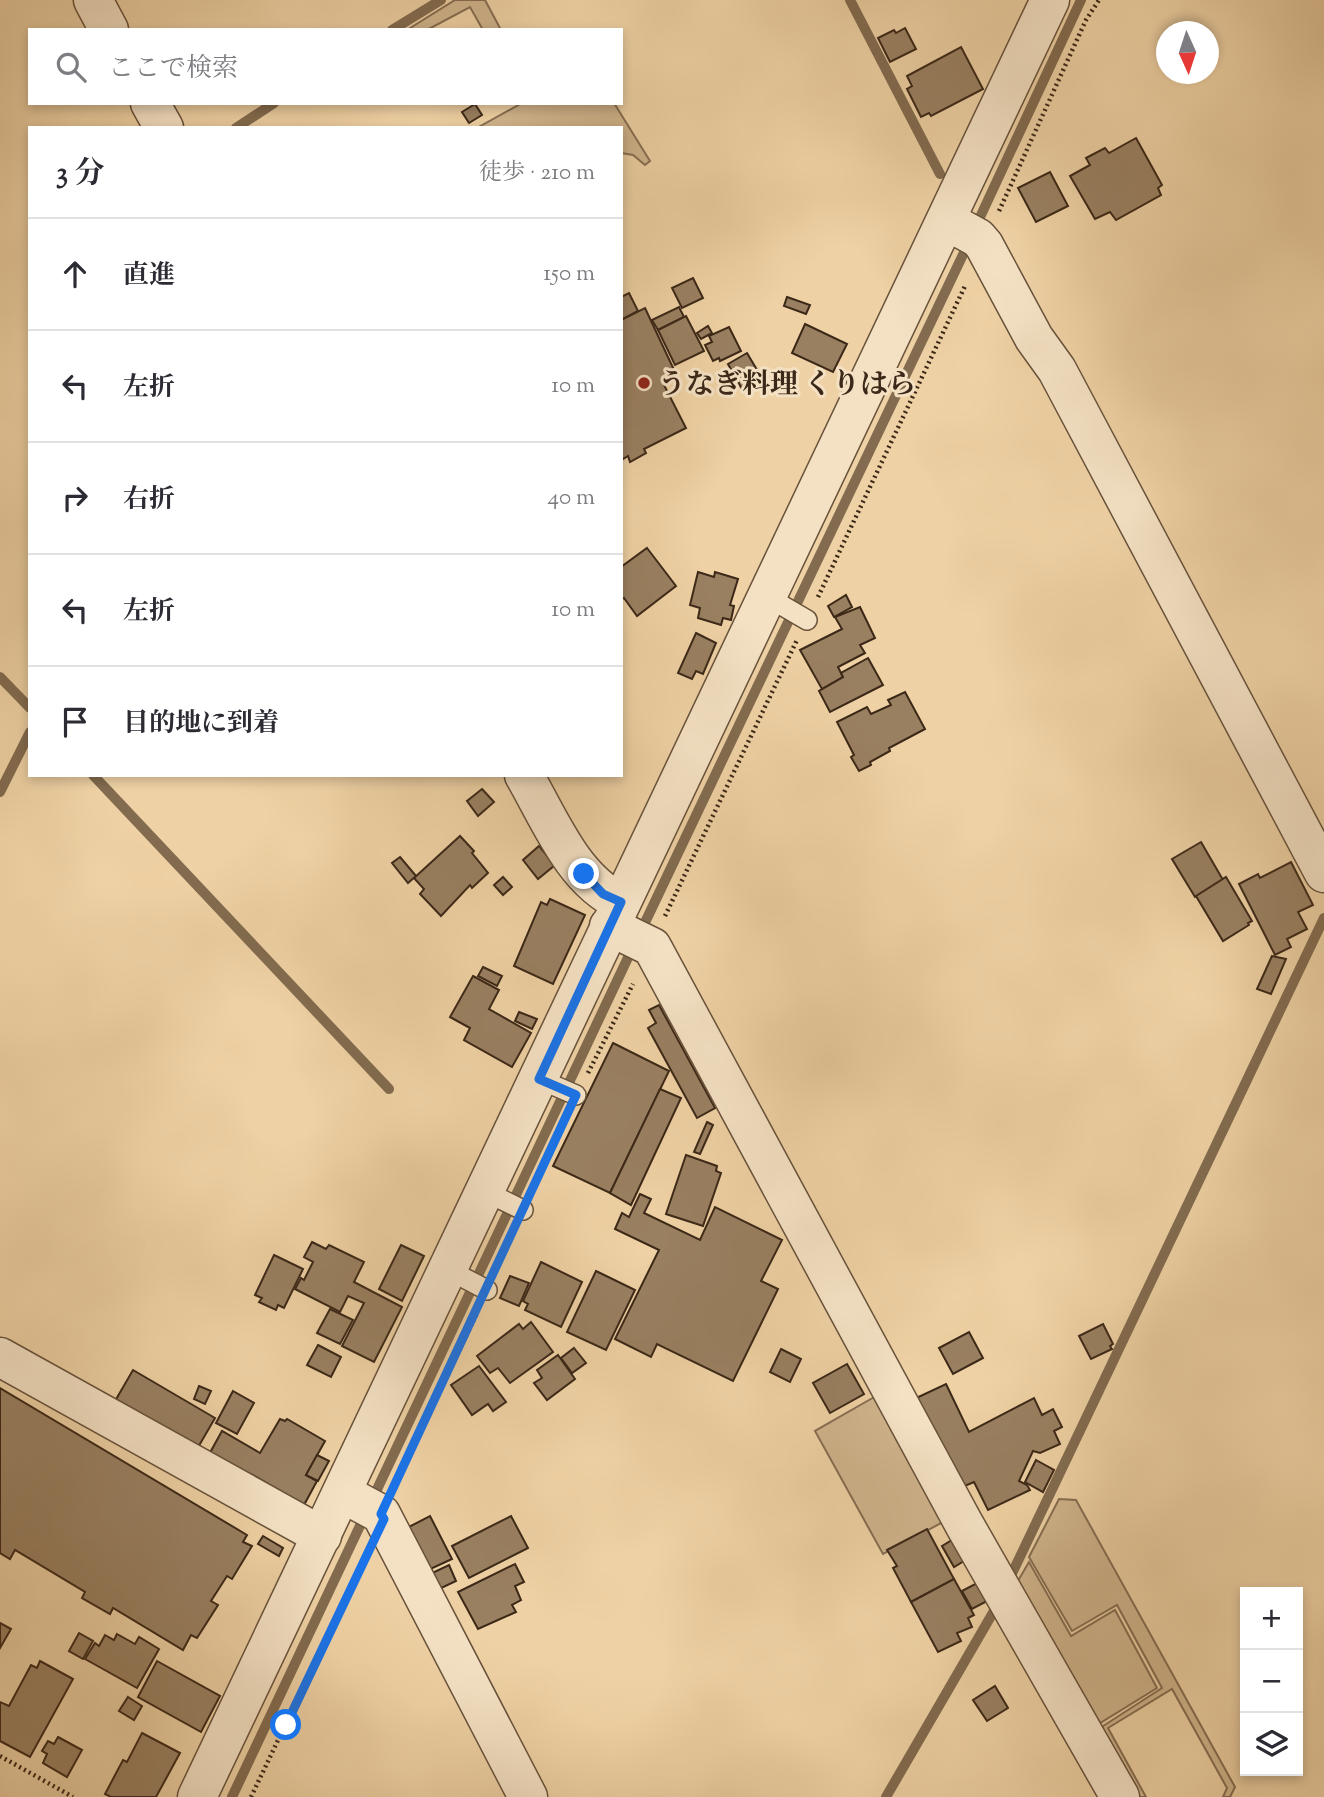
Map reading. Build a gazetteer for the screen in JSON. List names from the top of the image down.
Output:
{
  "places": ["うなぎ料理 くりはら"],
  "north": "bottom",
  "page": {
    "search": "ここで検索",
    "heading": ["3 分", "徒歩 · 210 m"],
    "list": [
      ["直進", "150 m"],
      ["左折", "10 m"],
      ["右折", "40 m"],
      ["左折", "10 m"],
      "目的地に到着"
    ],
    "map_buttons": ["+", "−"]
  }
}
